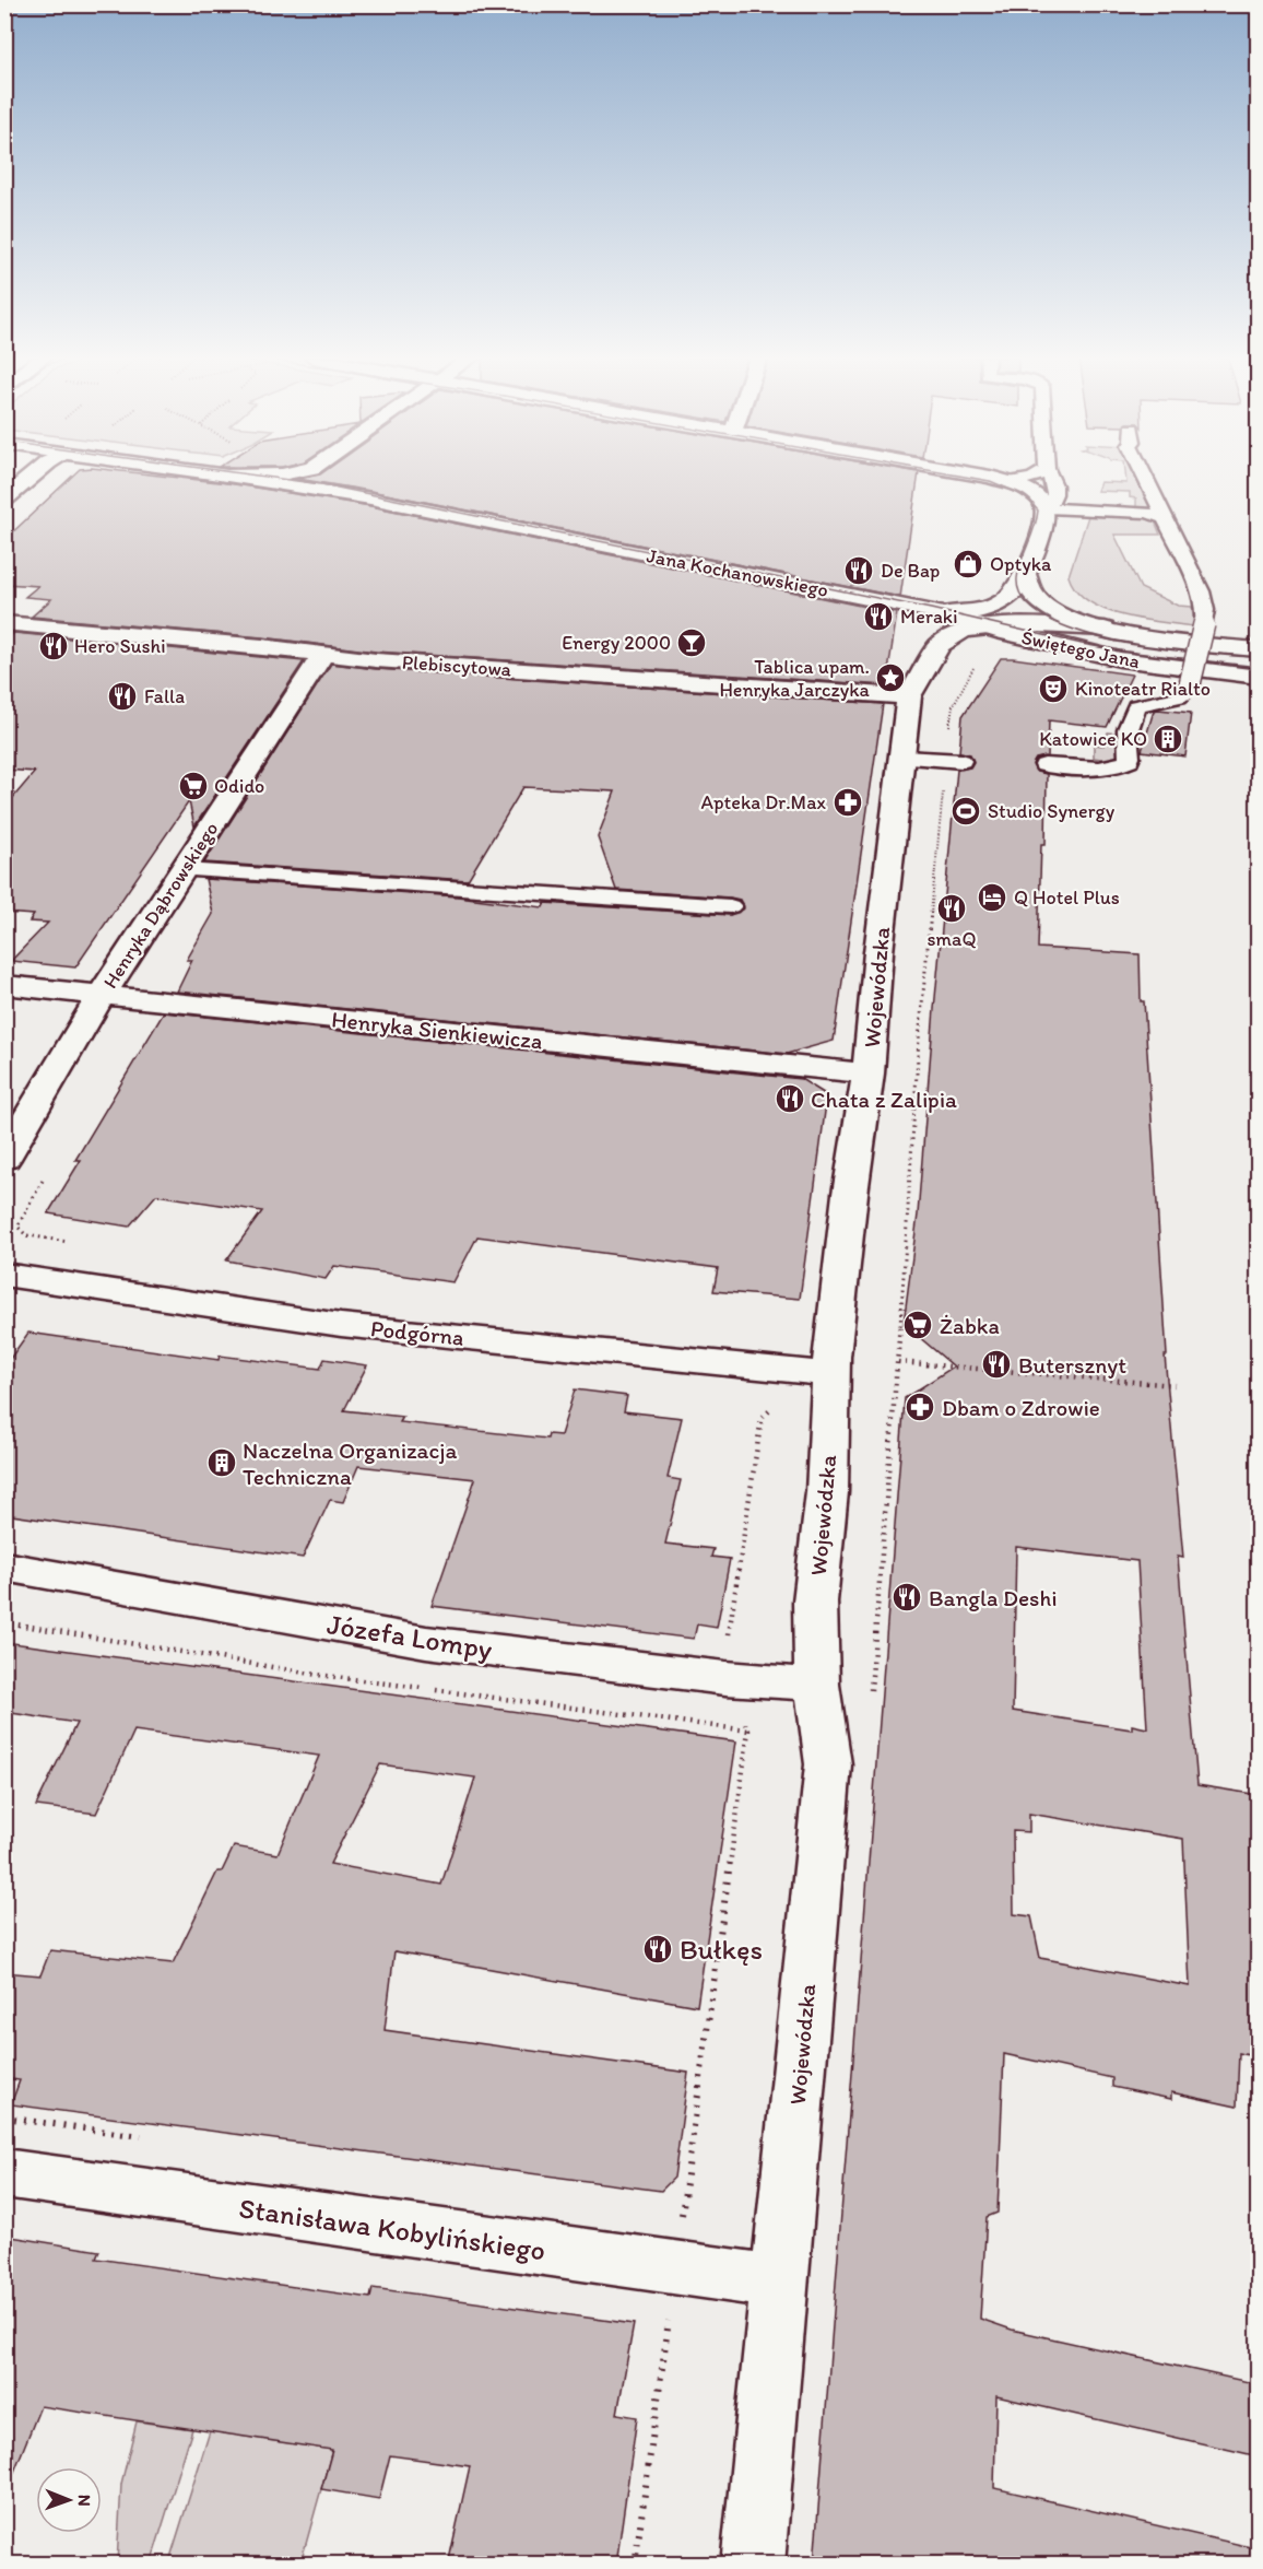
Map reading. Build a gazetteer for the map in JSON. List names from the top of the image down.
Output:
{
  "streets": {
    "street": [
      "Jana Kochanowskiego",
      "Świętego Jana",
      "Plebiscytowa",
      "Henryka Dąbrowskiego",
      "Wojewódzka",
      "Henryka Sienkiewicza",
      "Podgórna",
      "Józefa Lompy",
      "Stanisława Kobylińskiego"
    ]
  },
  "crossings": [
    ["Jana Kochanowskiego", "Świętego Jana"],
    ["Jana Kochanowskiego", "Wojewódzka"],
    ["Świętego Jana", "Wojewódzka"],
    ["Plebiscytowa", "Henryka Dąbrowskiego"],
    ["Plebiscytowa", "Wojewódzka"],
    ["Henryka Dąbrowskiego", "Henryka Sienkiewicza"],
    ["Wojewódzka", "Henryka Sienkiewicza"],
    ["Wojewódzka", "Podgórna"],
    ["Wojewódzka", "Józefa Lompy"],
    ["Wojewódzka", "Stanisława Kobylińskiego"]
  ],
  "places": {
    "shop": ["Optyka"],
    "restaurant": [
      "De Bap",
      "Meraki",
      "Hero Sushi",
      "Falla",
      "smaQ",
      "Chata z Zalipia",
      "Butersznyt",
      "Bangla Deshi",
      "Bułkęs"
    ],
    "bar": ["Energy 2000"],
    "place": ["Tablica upam. Henryka Jarczyka"],
    "theatre": ["Kinoteatr Rialto"],
    "building": ["Katowice KO", "Naczelna Organizacja Techniczna"],
    "supermarket": ["Odido", "Żabka"],
    "pharmacy": ["Apteka Dr.Max", "Dbam o Zdrowie"],
    "sports": ["Studio Synergy"],
    "hotel": ["Q Hotel Plus"]
  },
  "north": "right"
}
